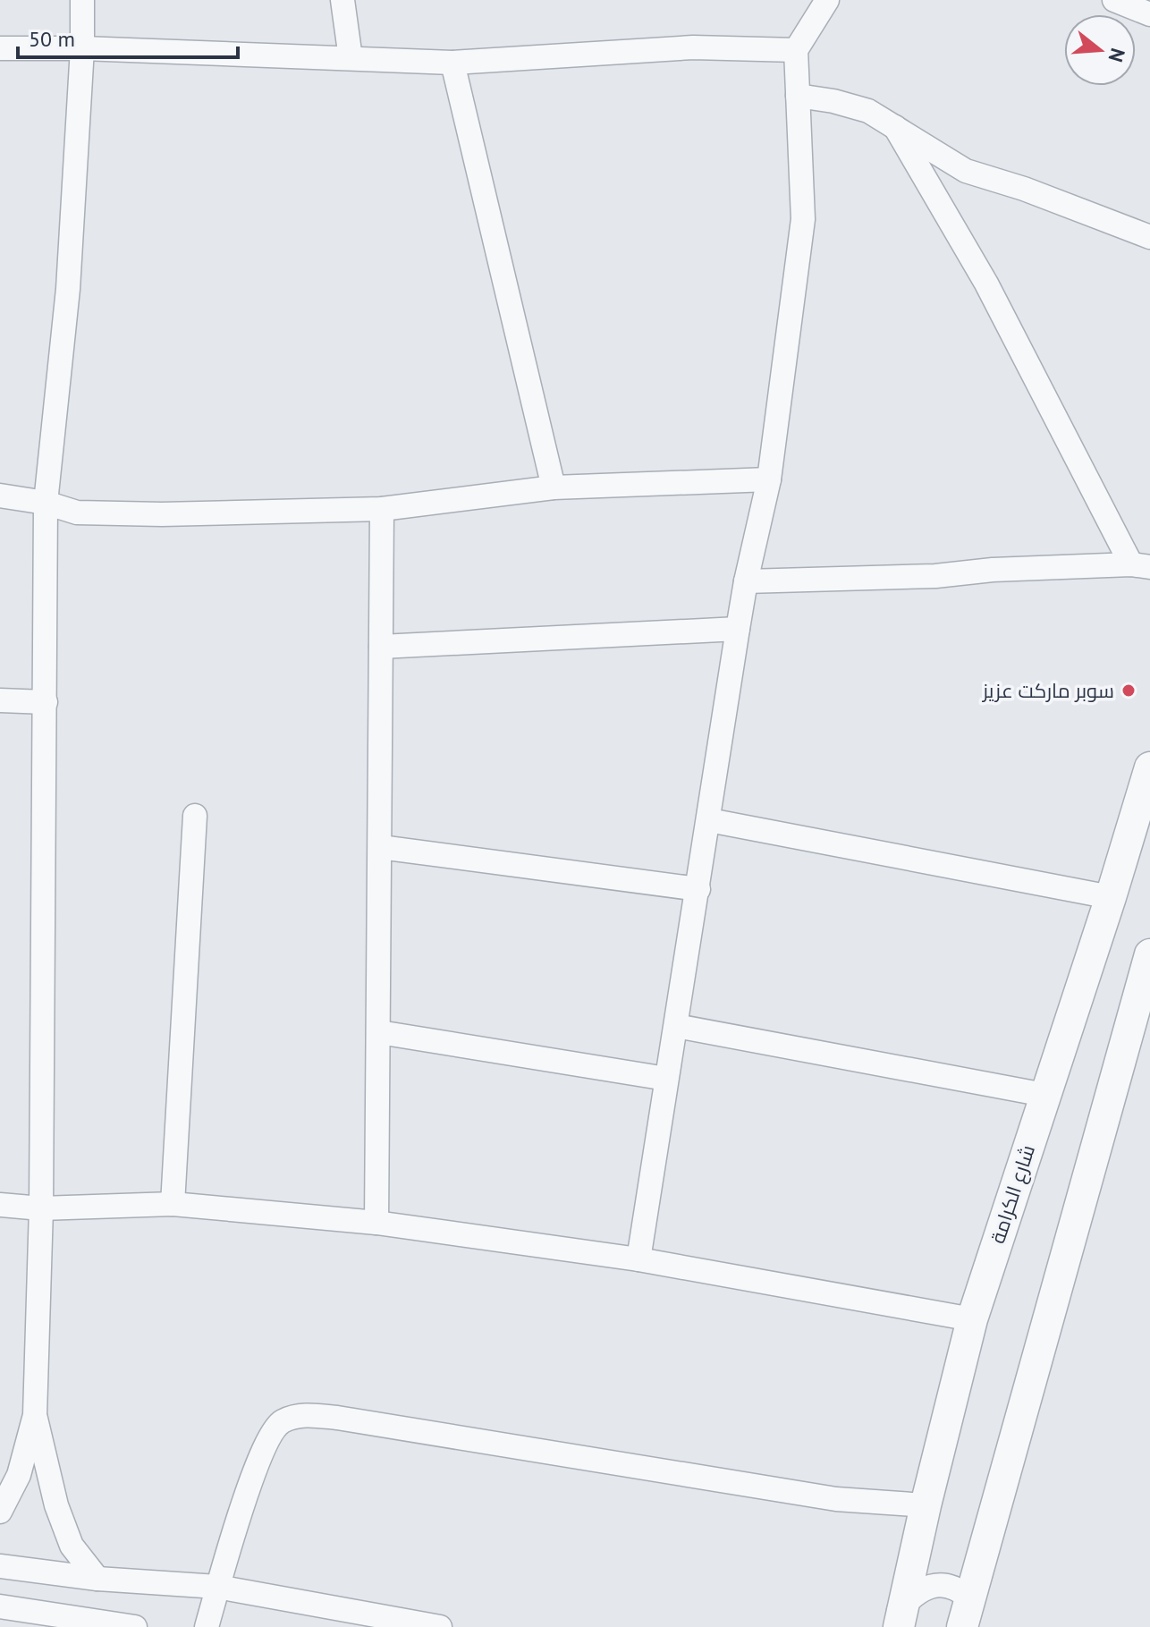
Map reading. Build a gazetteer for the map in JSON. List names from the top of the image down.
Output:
{
  "streets": {
    "street": ["شارع الكرامة"]
  },
  "places": ["سوبر ماركت عزيز"],
  "scale_bar": "50 m",
  "north": "right"
}
